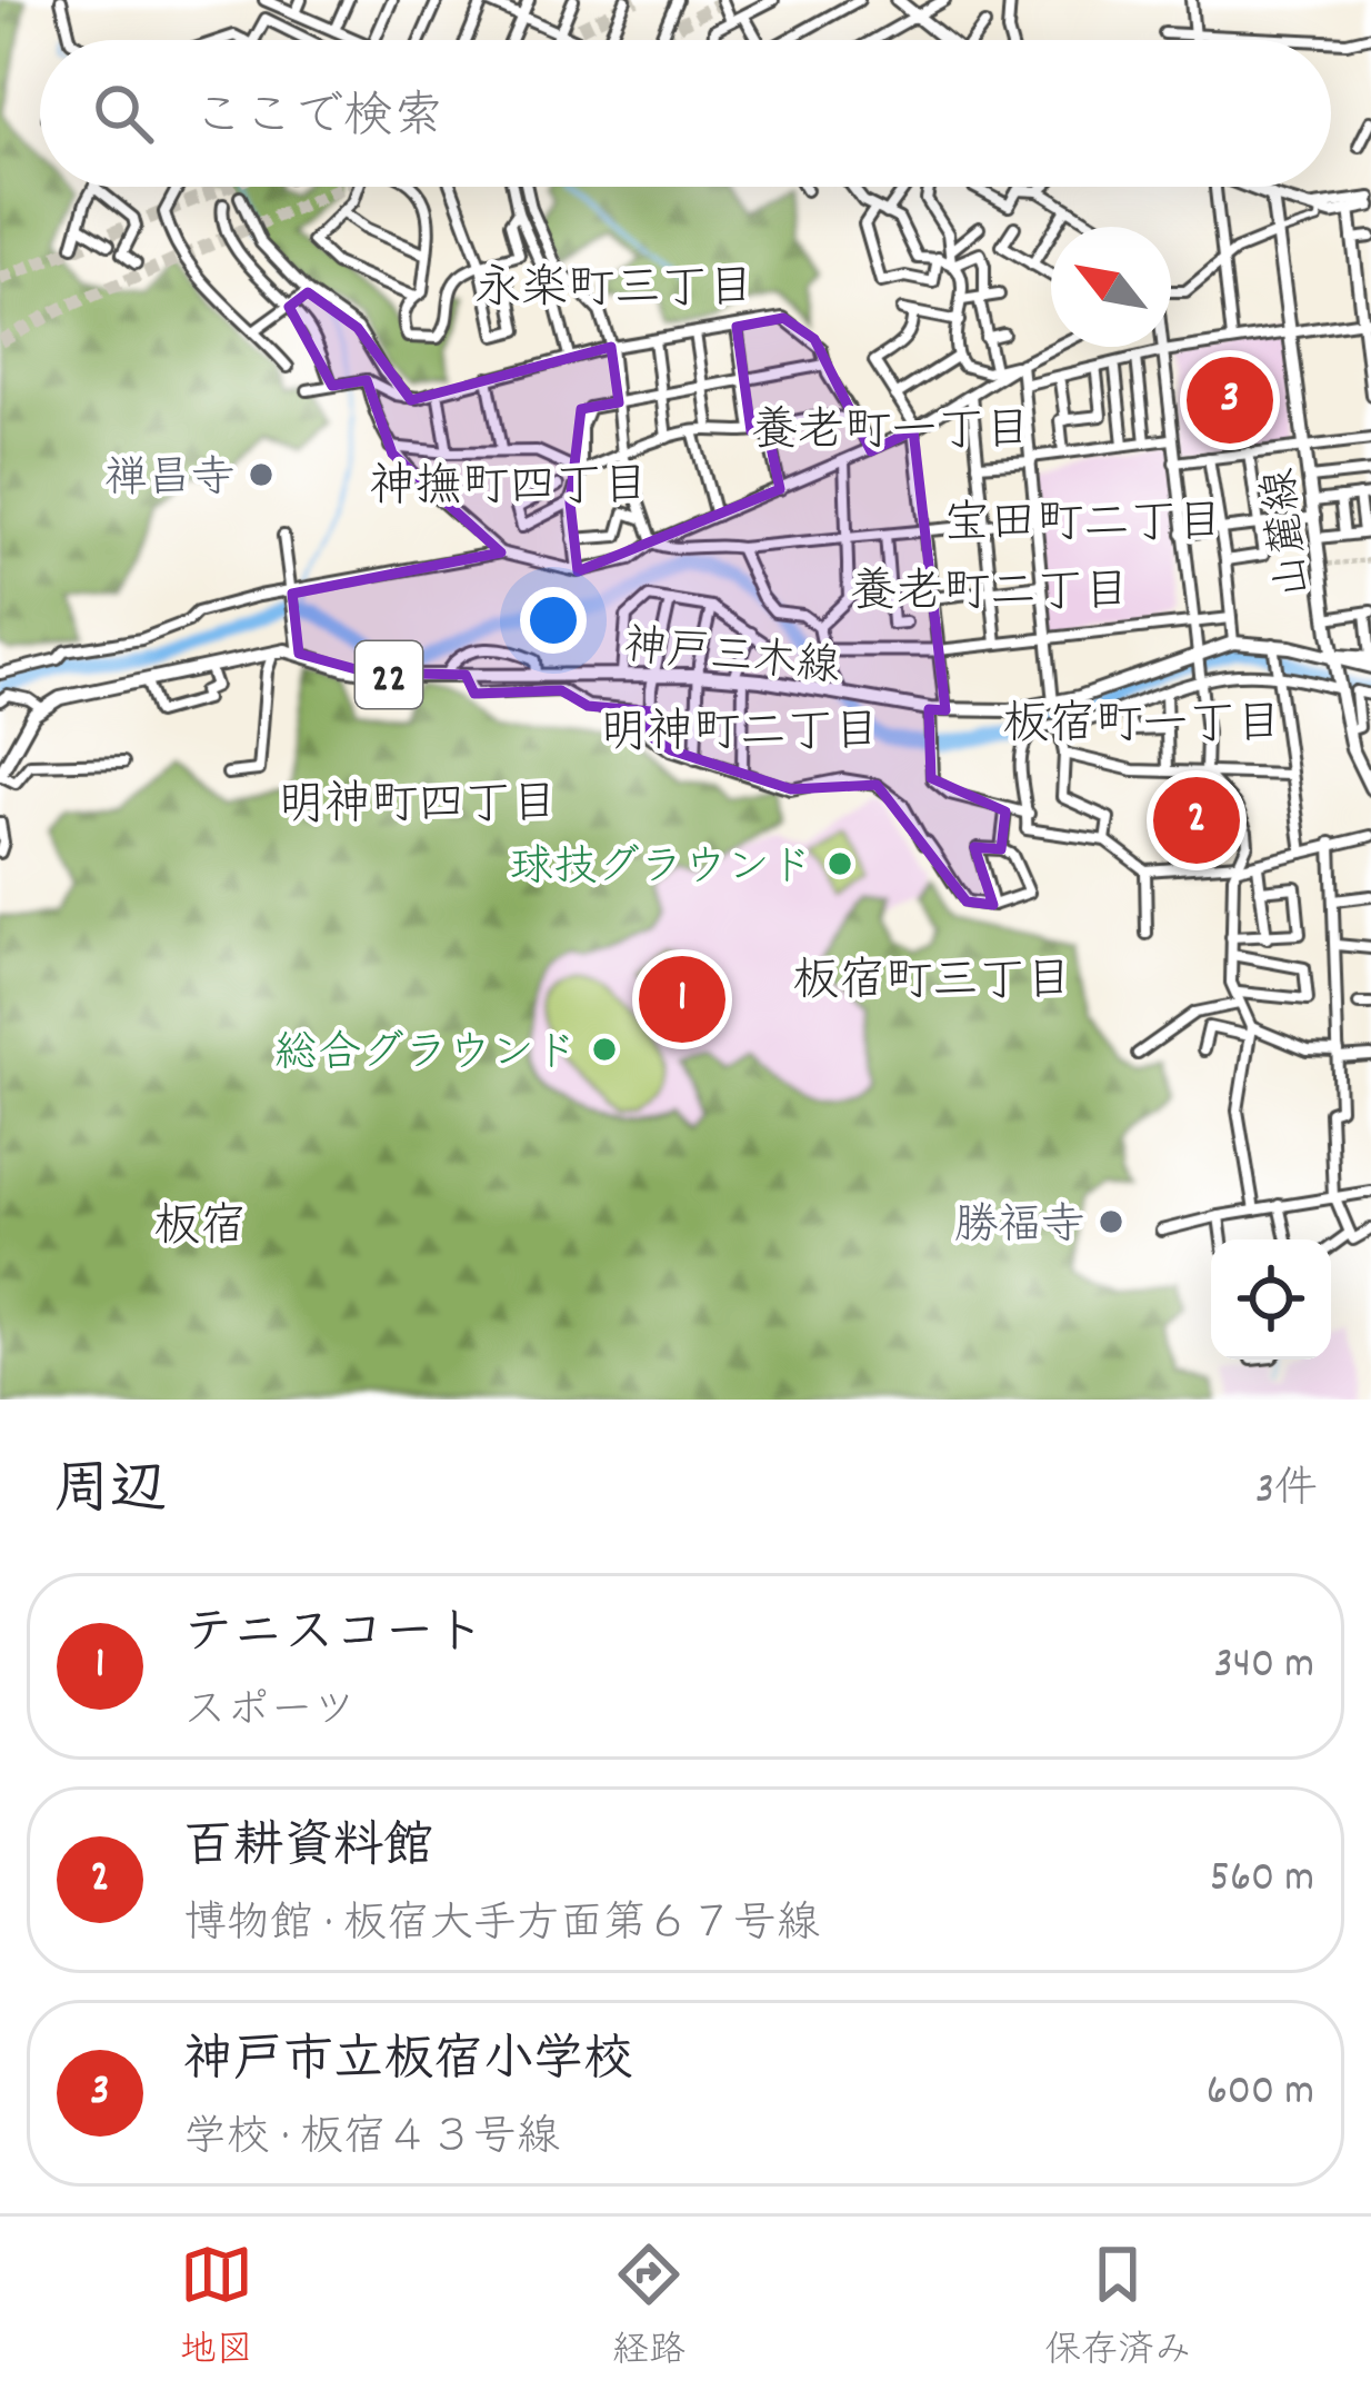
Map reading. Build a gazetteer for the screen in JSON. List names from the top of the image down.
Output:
{
  "streets": {
    "main road": ["山麓線", "神戸三木線", "22"]
  },
  "crossings": [
    ["山麓線", "神戸三木線"]
  ],
  "districts": [
    "永楽町三丁目",
    "養老町一丁目",
    "神撫町四丁目",
    "宝田町二丁目",
    "養老町二丁目",
    "板宿町一丁目",
    "明神町二丁目",
    "明神町四丁目",
    "板宿町三丁目",
    "板宿"
  ],
  "places": [
    "禅昌寺",
    "球技グラウンド",
    "総合グラウンド",
    "勝福寺"
  ],
  "north": "top left",
  "page": {
    "search": "ここで検索",
    "pins": ["3", "2", "1"],
    "heading": ["周辺", "3件"],
    "list": [
      {
        "mark": "1",
        "name": "テニスコート",
        "note": "スポーツ",
        "value": "340 m"
      },
      {
        "mark": "2",
        "name": "百耕資料館",
        "note": "博物館 · 板宿大手方面第６７号線",
        "value": "560 m"
      },
      {
        "mark": "3",
        "name": "神戸市立板宿小学校",
        "note": "学校 · 板宿４３号線",
        "value": "600 m"
      }
    ],
    "nav": ["地図", "経路", "保存済み"]
  }
}
